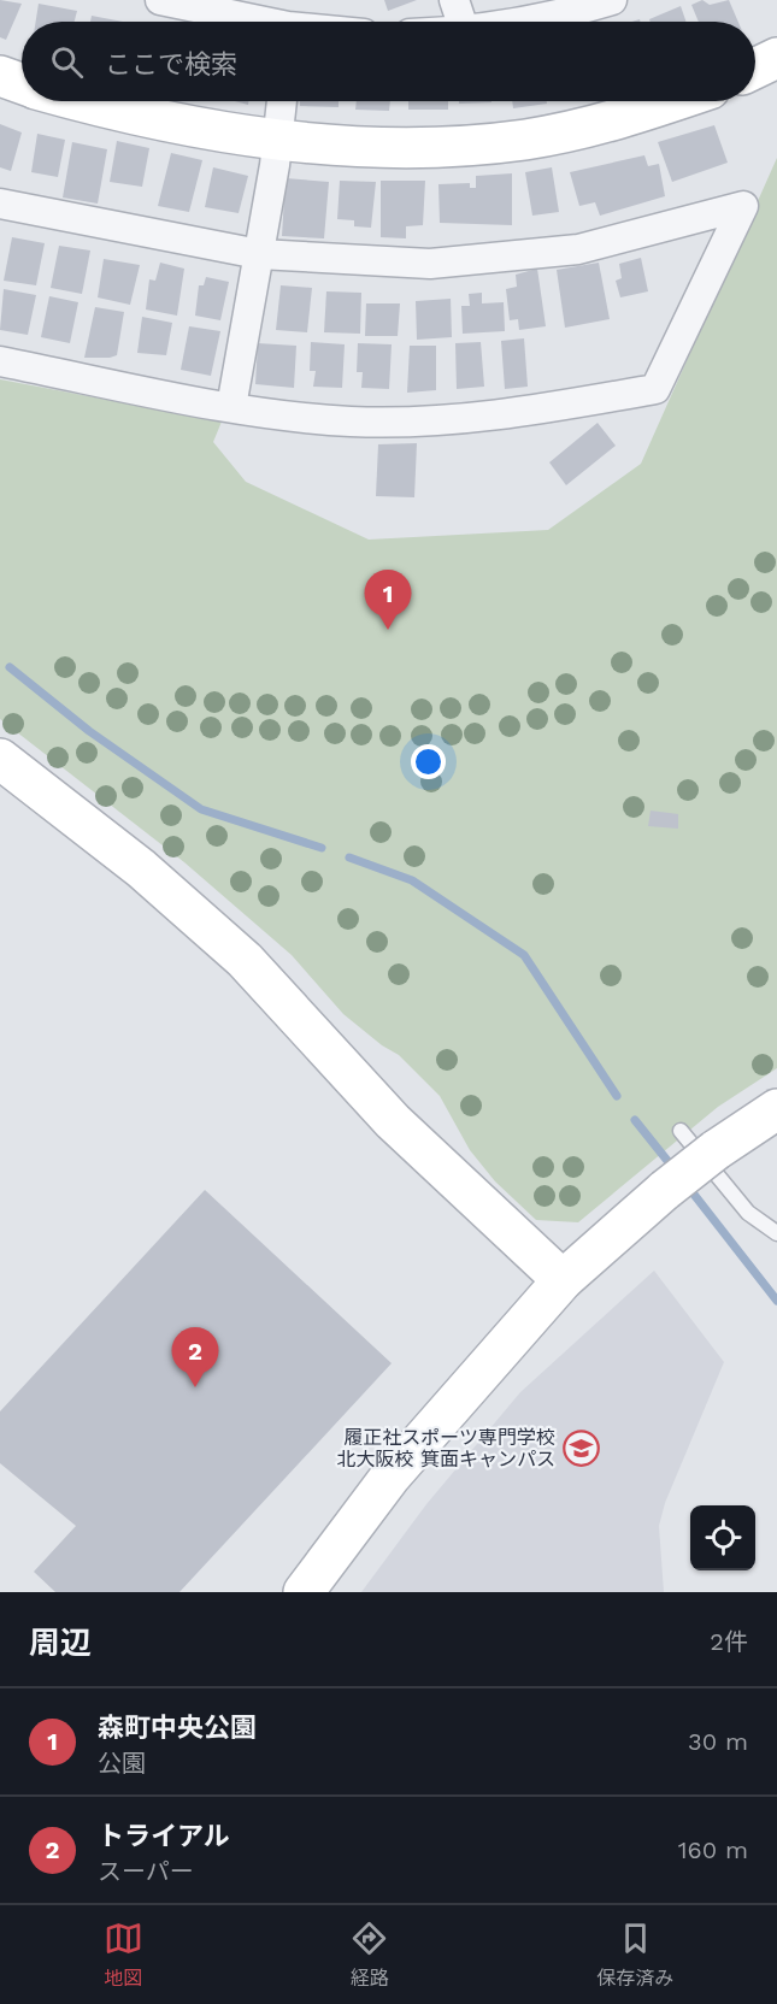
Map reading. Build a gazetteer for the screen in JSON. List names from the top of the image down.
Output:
{
  "places": {
    "school or university": ["履正社スポーツ専門学校 北大阪校 箕面キャンパス"]
  },
  "page": {
    "search": "ここで検索",
    "pins": ["1", "2"],
    "heading": ["周辺", "2件"],
    "list": [
      {
        "mark": "1",
        "name": "森町中央公園",
        "note": "公園",
        "value": "30 m"
      },
      {
        "mark": "2",
        "name": "トライアル",
        "note": "スーパー",
        "value": "160 m"
      }
    ],
    "nav": ["地図", "経路", "保存済み"]
  }
}
